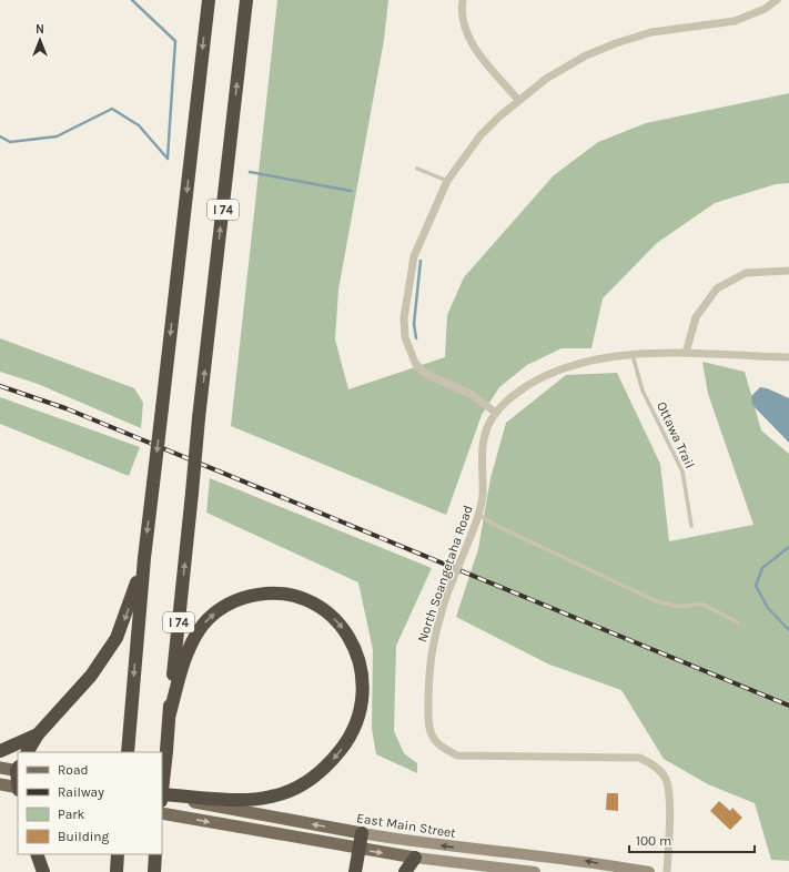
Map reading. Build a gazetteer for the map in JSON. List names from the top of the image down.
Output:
{
  "streets": {
    "highway": ["I 74"],
    "main road": ["East Main Street"],
    "street": ["North Soangetaha Road"],
    "lane": ["Ottawa Trail"]
  },
  "crossings": [
    ["Ottawa Trail", "North Soangetaha Road"]
  ],
  "legend": [
    "Road",
    "Railway",
    "Park",
    "Building"
  ],
  "scale_bar": "100 m",
  "north": "top"
}
